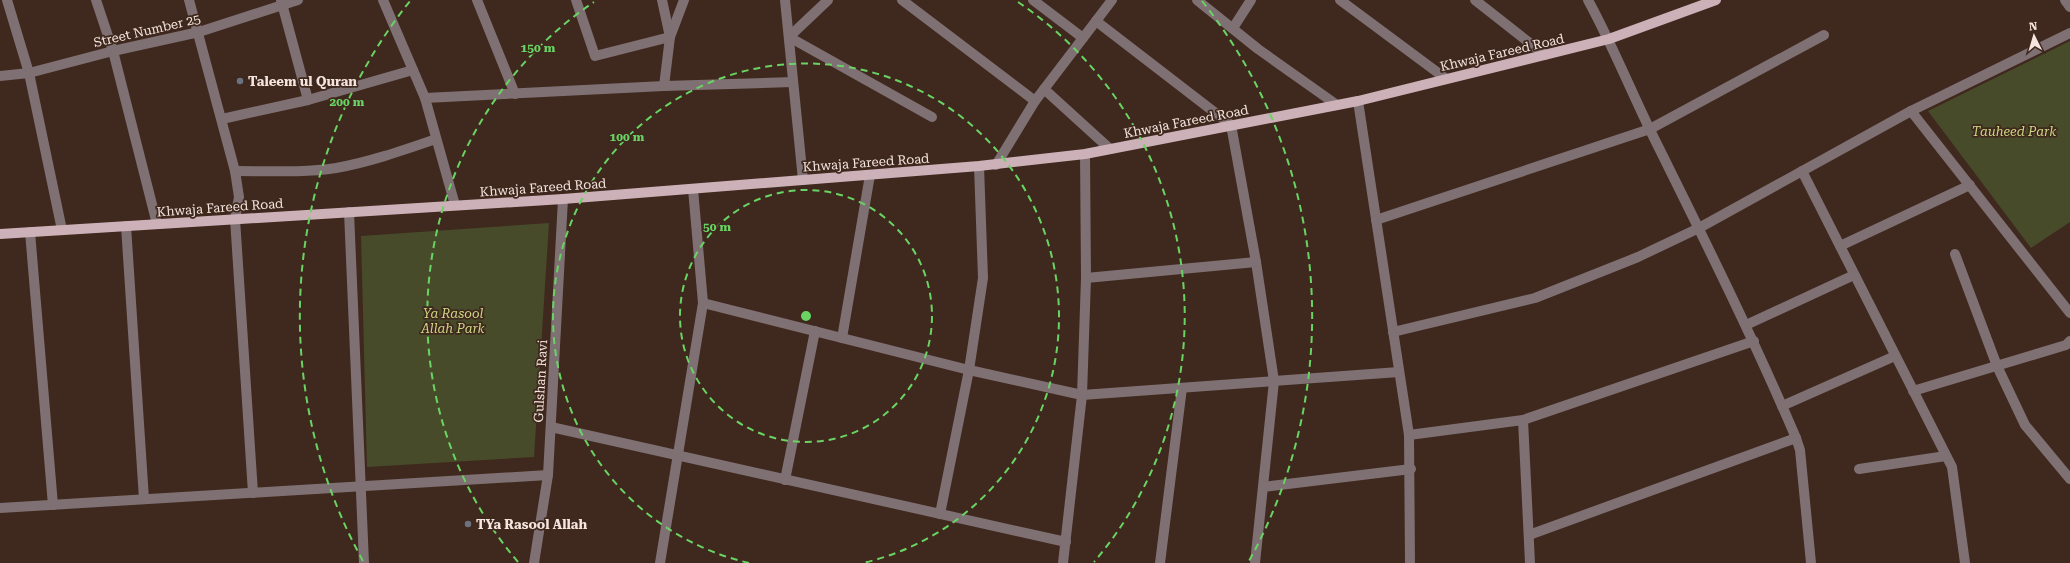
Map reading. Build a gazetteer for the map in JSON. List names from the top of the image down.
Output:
{
  "streets": {
    "main road": ["Khwaja Fareed Road"],
    "street": ["Street Number 25", "Gulshan Ravi"]
  },
  "crossings": [
    ["Khwaja Fareed Road", "Gulshan Ravi"]
  ],
  "parks": ["Tauheed Park", "Ya Rasool Allah Park"],
  "places": ["Taleem ul Quran", "TYa Rasool Allah"],
  "north": "top",
  "rings": [
    "150 m",
    "200 m",
    "100 m",
    "50 m"
  ]
}
